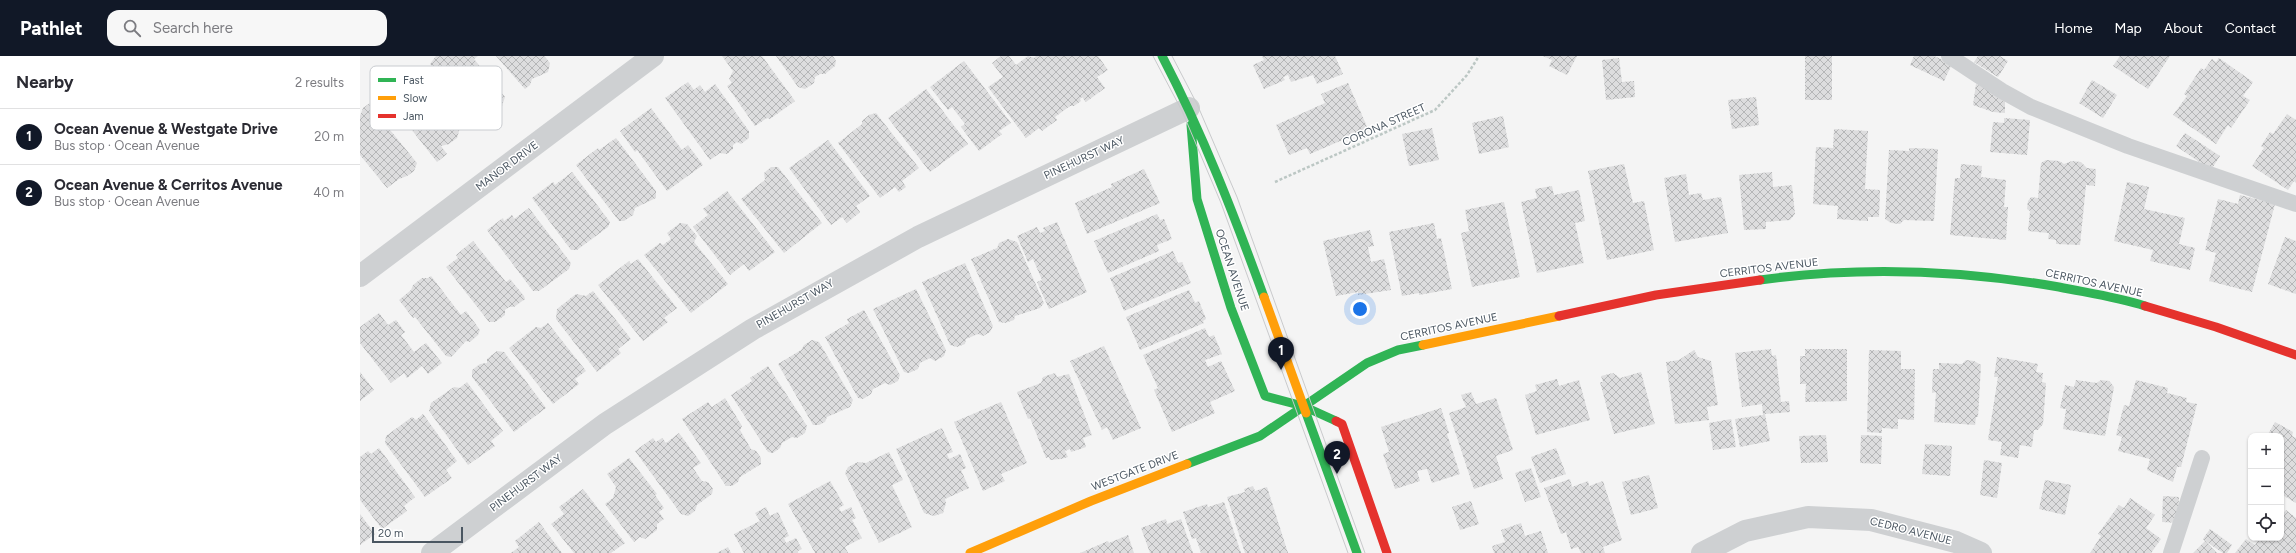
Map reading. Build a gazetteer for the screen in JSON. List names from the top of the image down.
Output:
{
  "streets": {
    "street": [
      "PINEHURST WAY",
      "MANOR DRIVE",
      "CERRITOS AVENUE",
      "OCEAN AVENUE",
      "WESTGATE DRIVE",
      "CEDRO AVENUE"
    ],
    "path": ["CORONA STREET"]
  },
  "crossings": [
    ["PINEHURST WAY", "OCEAN AVENUE"],
    ["CERRITOS AVENUE", "OCEAN AVENUE"],
    ["CERRITOS AVENUE", "WESTGATE DRIVE"],
    ["OCEAN AVENUE", "WESTGATE DRIVE"]
  ],
  "legend": ["Fast", "Slow", "Jam"],
  "scale_bar": "20 m",
  "page": {
    "header": "Pathlet",
    "search": "Search here",
    "nav": [
      "Home",
      "Map",
      "About",
      "Contact"
    ],
    "heading": ["Nearby", "2 results"],
    "list": [
      {
        "mark": "1",
        "name": "Ocean Avenue & Westgate Drive",
        "note": "Bus stop · Ocean Avenue",
        "value": "20 m"
      },
      {
        "mark": "2",
        "name": "Ocean Avenue & Cerritos Avenue",
        "note": "Bus stop · Ocean Avenue",
        "value": "40 m"
      }
    ],
    "pins": ["1", "2"],
    "map_buttons": ["+", "−"],
    "scale": "20 m"
  }
}
